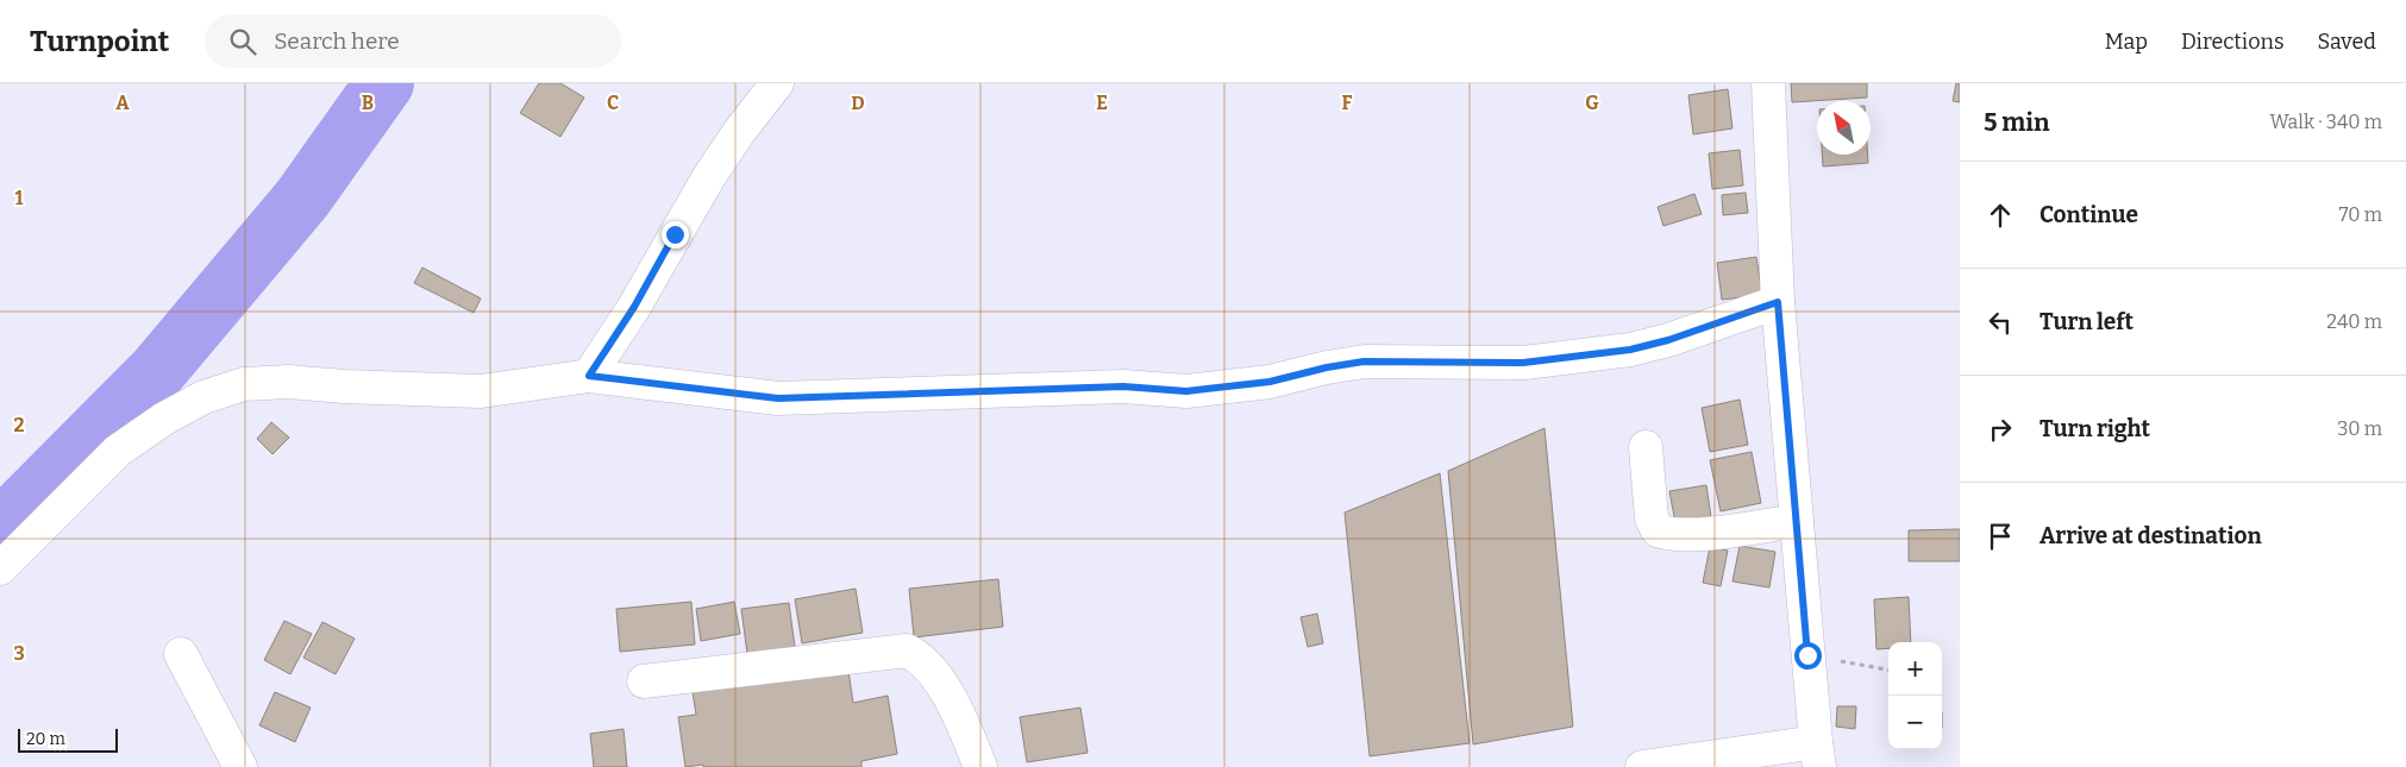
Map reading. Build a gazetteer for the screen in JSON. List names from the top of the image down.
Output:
{
  "scale_bar": "20 m",
  "north": "top left",
  "page": {
    "header": "Turnpoint",
    "search": "Search here",
    "nav": ["Map", "Directions", "Saved"],
    "heading": ["5 min", "Walk · 340 m"],
    "list": [
      ["Continue", "70 m"],
      ["Turn left", "240 m"],
      ["Turn right", "30 m"],
      "Arrive at destination"
    ],
    "map_buttons": ["+", "−"],
    "scale": "20 m"
  },
  "grid": {
    "columns": [
      "A",
      "B",
      "C",
      "D",
      "E",
      "F",
      "G"
    ],
    "rows": ["1", "2", "3"]
  }
}
